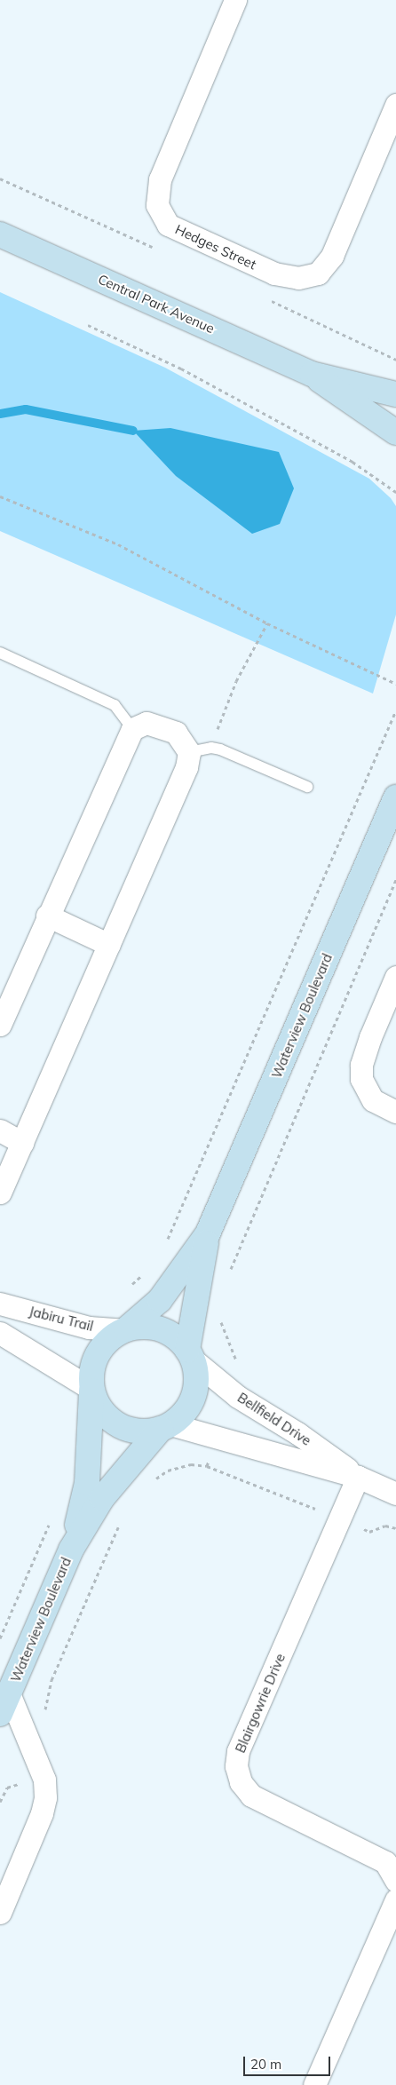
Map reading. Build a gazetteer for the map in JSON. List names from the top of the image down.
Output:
{
  "streets": {
    "street": [
      "Hedges Street",
      "Central Park Avenue",
      "Waterview Boulevard",
      "Jabiru Trail",
      "Bellfield Drive",
      "Blairgowrie Drive"
    ]
  },
  "crossings": [
    ["Waterview Boulevard", "Jabiru Trail"],
    ["Waterview Boulevard", "Bellfield Drive"],
    ["Jabiru Trail", "Bellfield Drive"],
    ["Bellfield Drive", "Blairgowrie Drive"]
  ],
  "scale_bar": "20 m"
}
